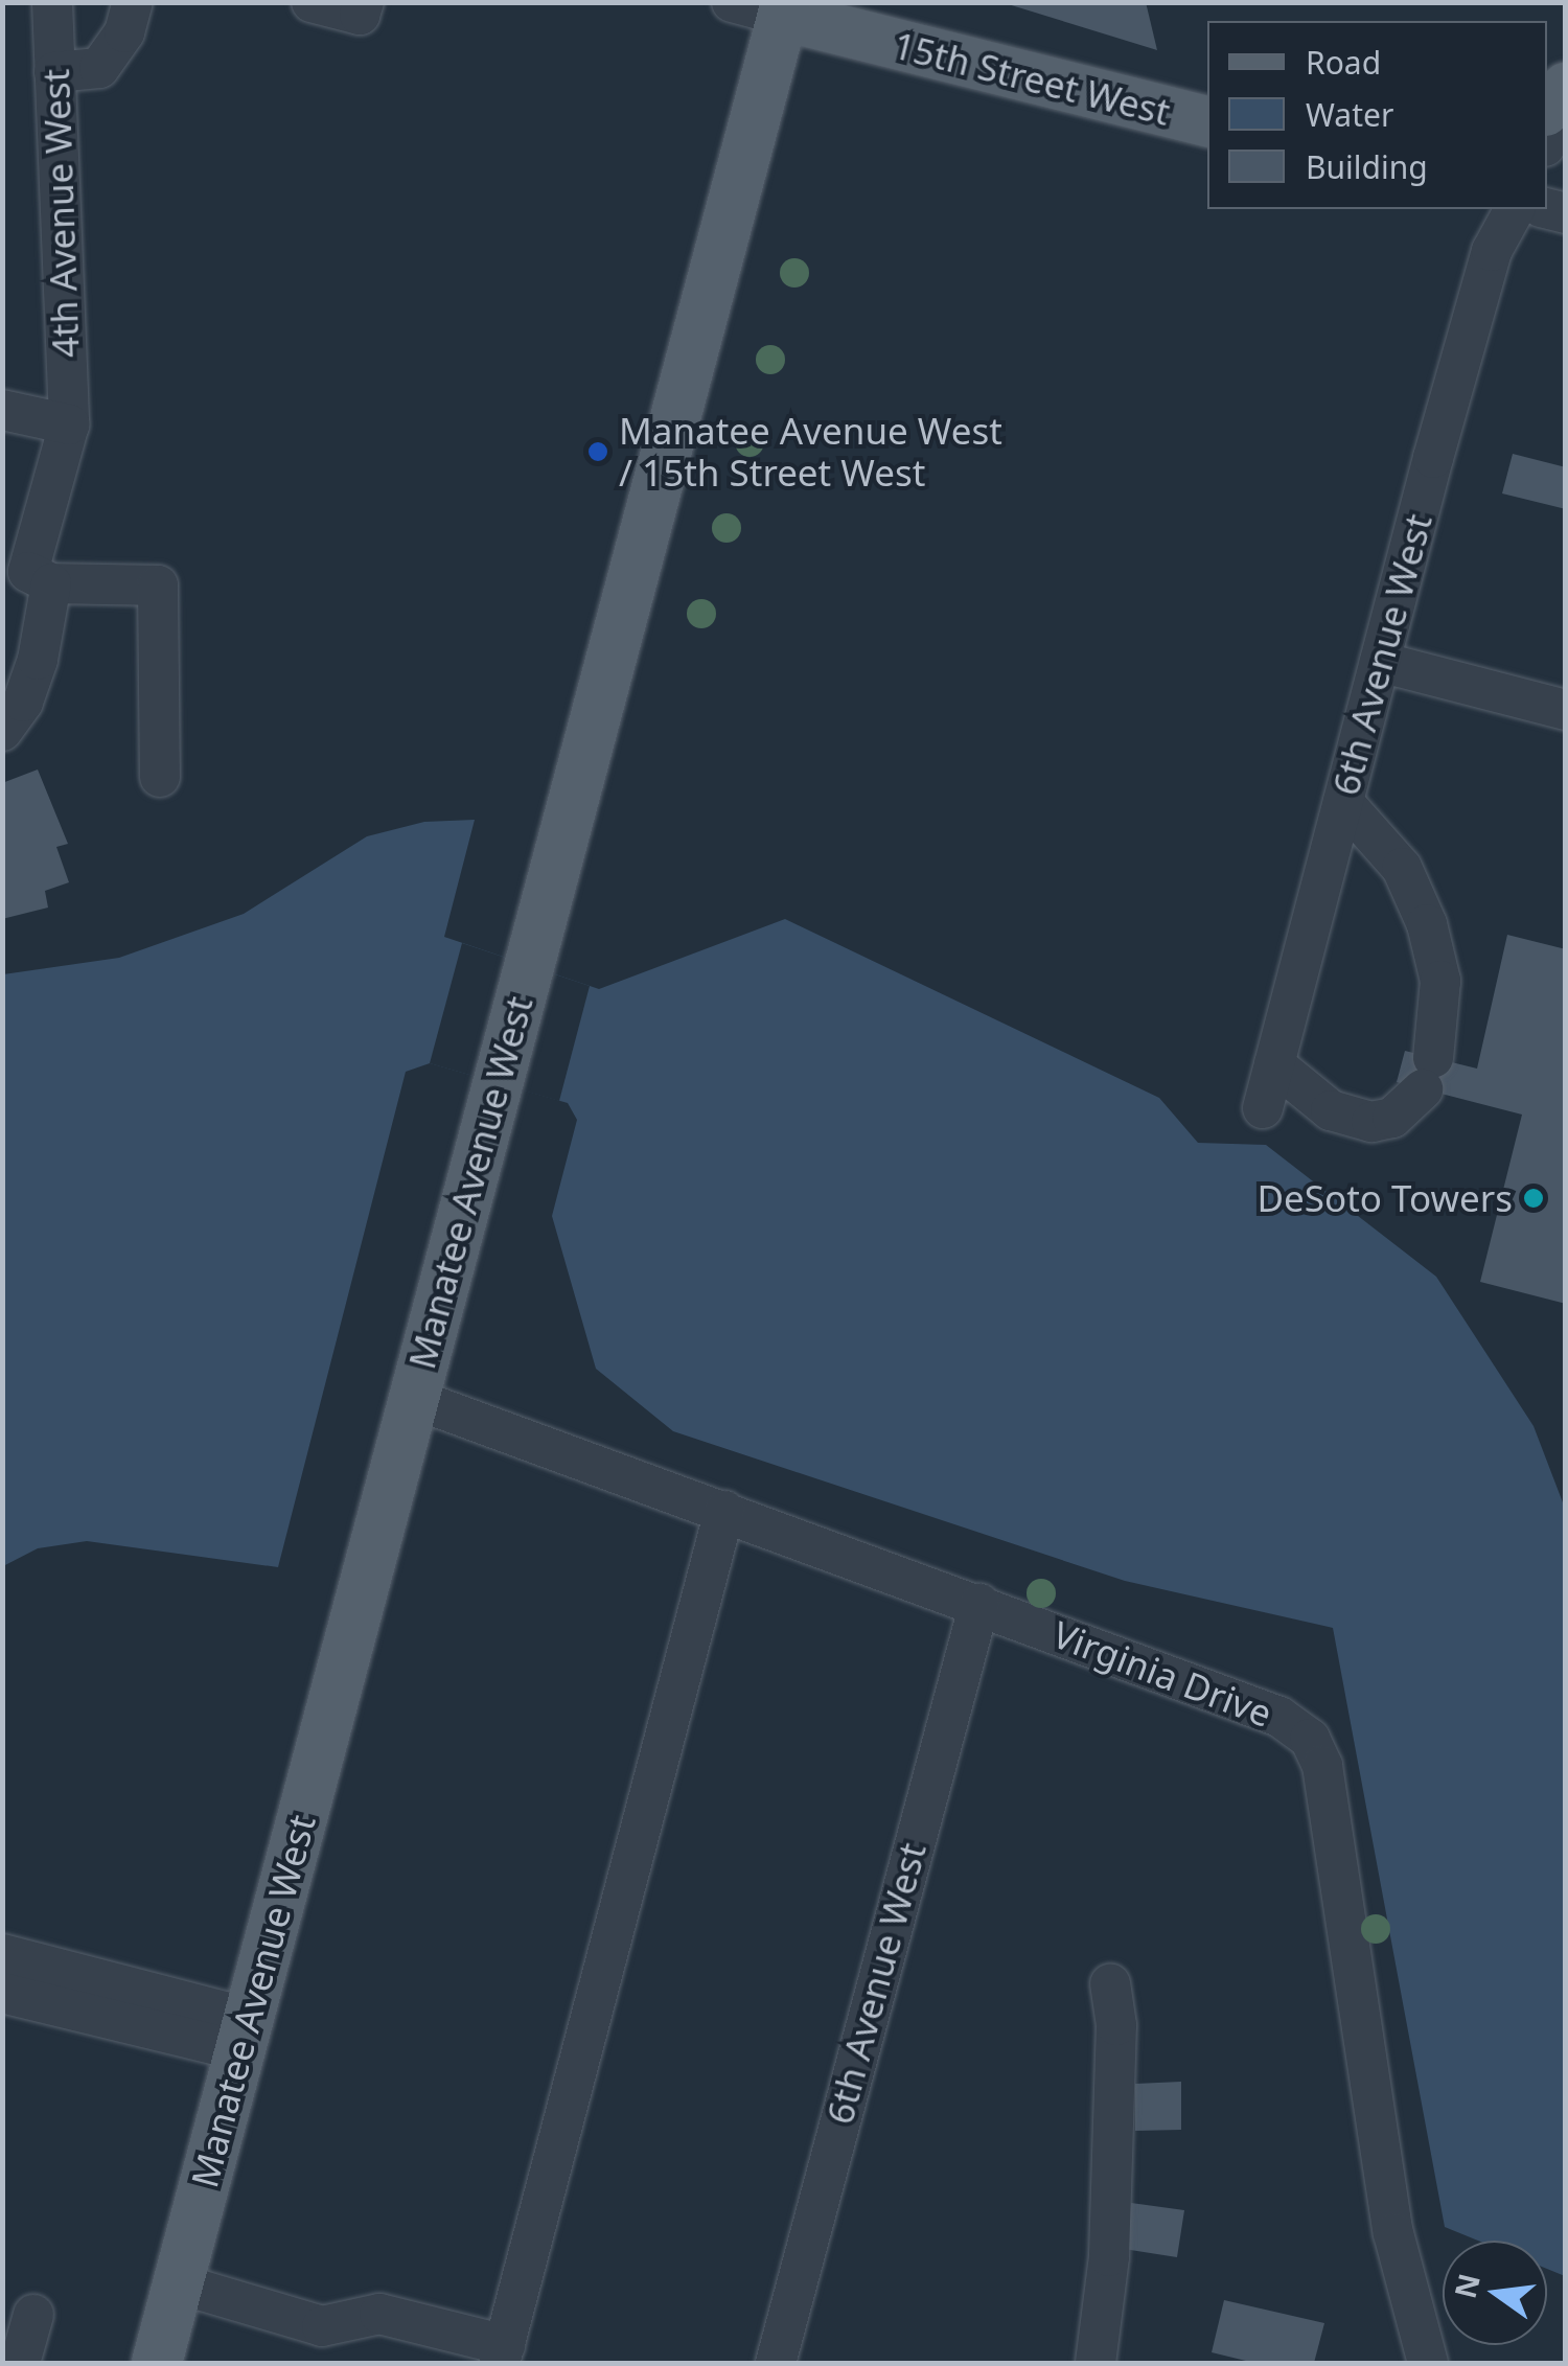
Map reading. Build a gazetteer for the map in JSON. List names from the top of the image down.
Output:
{
  "streets": {
    "main road": ["15th Street West", "Manatee Avenue West"],
    "street": ["4th Avenue West", "6th Avenue West", "Virginia Drive"]
  },
  "crossings": [
    ["15th Street West", "Manatee Avenue West"],
    ["6th Avenue West", "Virginia Drive"],
    ["Manatee Avenue West", "Virginia Drive"]
  ],
  "places": ["Manatee Avenue West / 15th Street West", "DeSoto Towers"],
  "legend": ["Road", "Water", "Building"],
  "north": "left"
}
